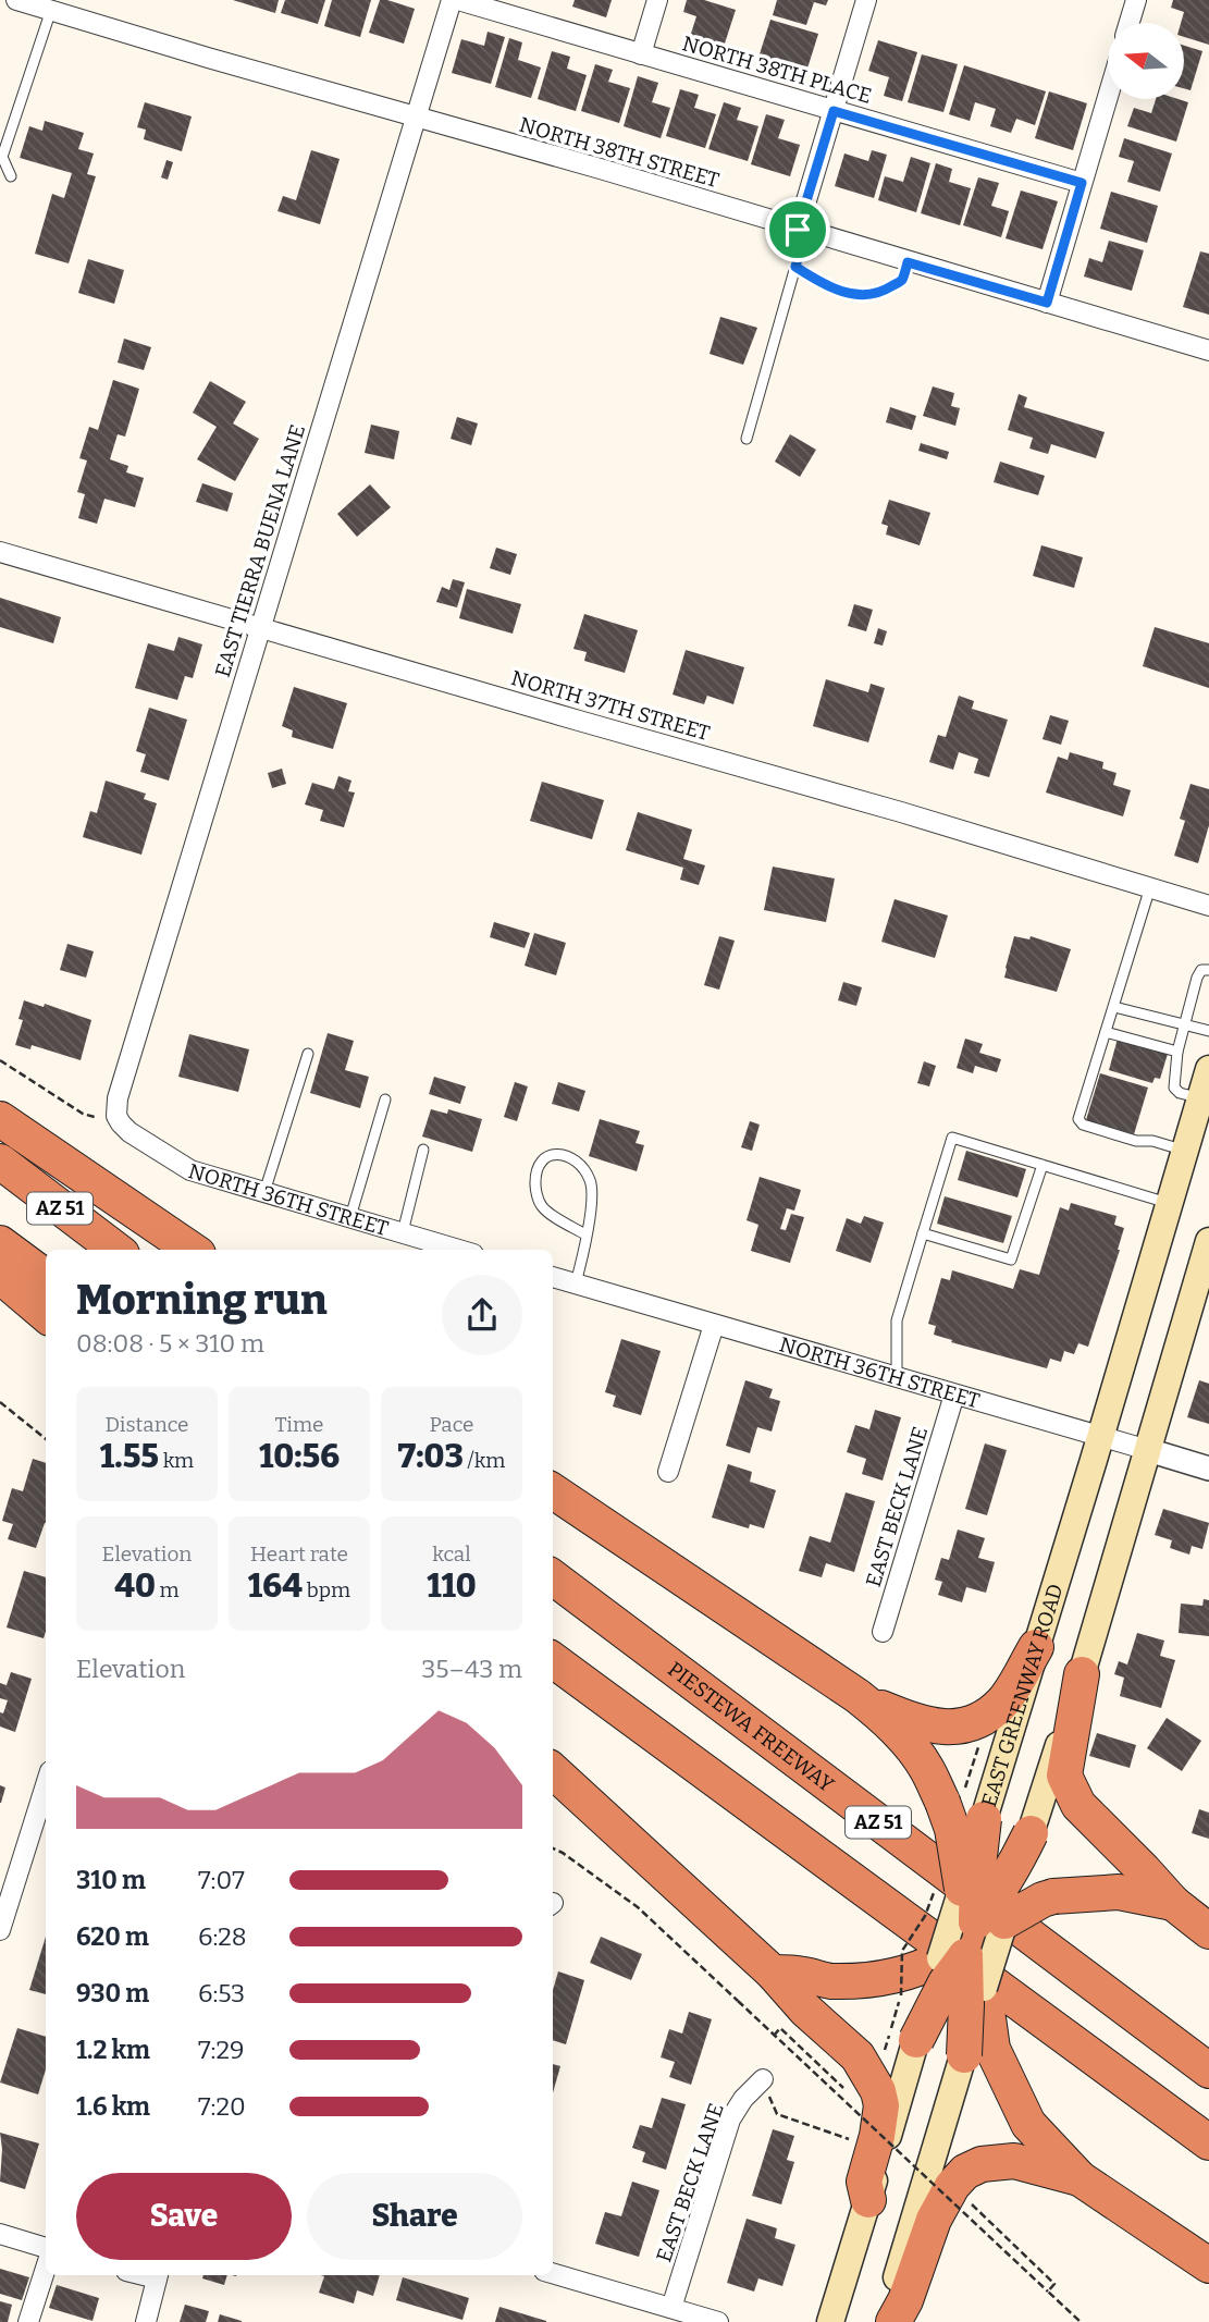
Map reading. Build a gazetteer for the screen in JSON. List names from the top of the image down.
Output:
{
  "streets": {
    "highway": ["AZ 51", "PIESTEWA FREEWAY"],
    "main road": ["EAST GREENWAY ROAD"],
    "street": [
      "NORTH 38TH PLACE",
      "NORTH 38TH STREET",
      "EAST TIERRA BUENA LANE",
      "NORTH 37TH STREET",
      "NORTH 36TH STREET",
      "EAST BECK LANE"
    ]
  },
  "crossings": [
    ["NORTH 38TH STREET", "EAST TIERRA BUENA LANE"],
    ["EAST TIERRA BUENA LANE", "NORTH 37TH STREET"],
    ["EAST TIERRA BUENA LANE", "NORTH 36TH STREET"],
    ["NORTH 36TH STREET", "EAST BECK LANE"],
    ["NORTH 36TH STREET", "EAST GREENWAY ROAD"]
  ],
  "north": "left",
  "page": {
    "heading": ["Morning run", "08:08 · 5 × 310 m"],
    "stats": [
      ["Distance", "1.55 km"],
      ["Time", "10:56"],
      ["Pace", "7:03 /km"],
      ["Elevation", "40 m"],
      ["Heart rate", "164 bpm"],
      ["kcal", "110"]
    ],
    "chart": ["Elevation", "35–43 m"],
    "list": [
      {
        "name": "310 m",
        "note": "7:07"
      },
      {
        "name": "620 m",
        "note": "6:28"
      },
      {
        "name": "930 m",
        "note": "6:53"
      },
      {
        "name": "1.2 km",
        "note": "7:29"
      },
      {
        "name": "1.6 km",
        "note": "7:20"
      }
    ],
    "buttons": ["Save", "Share"]
  }
}
